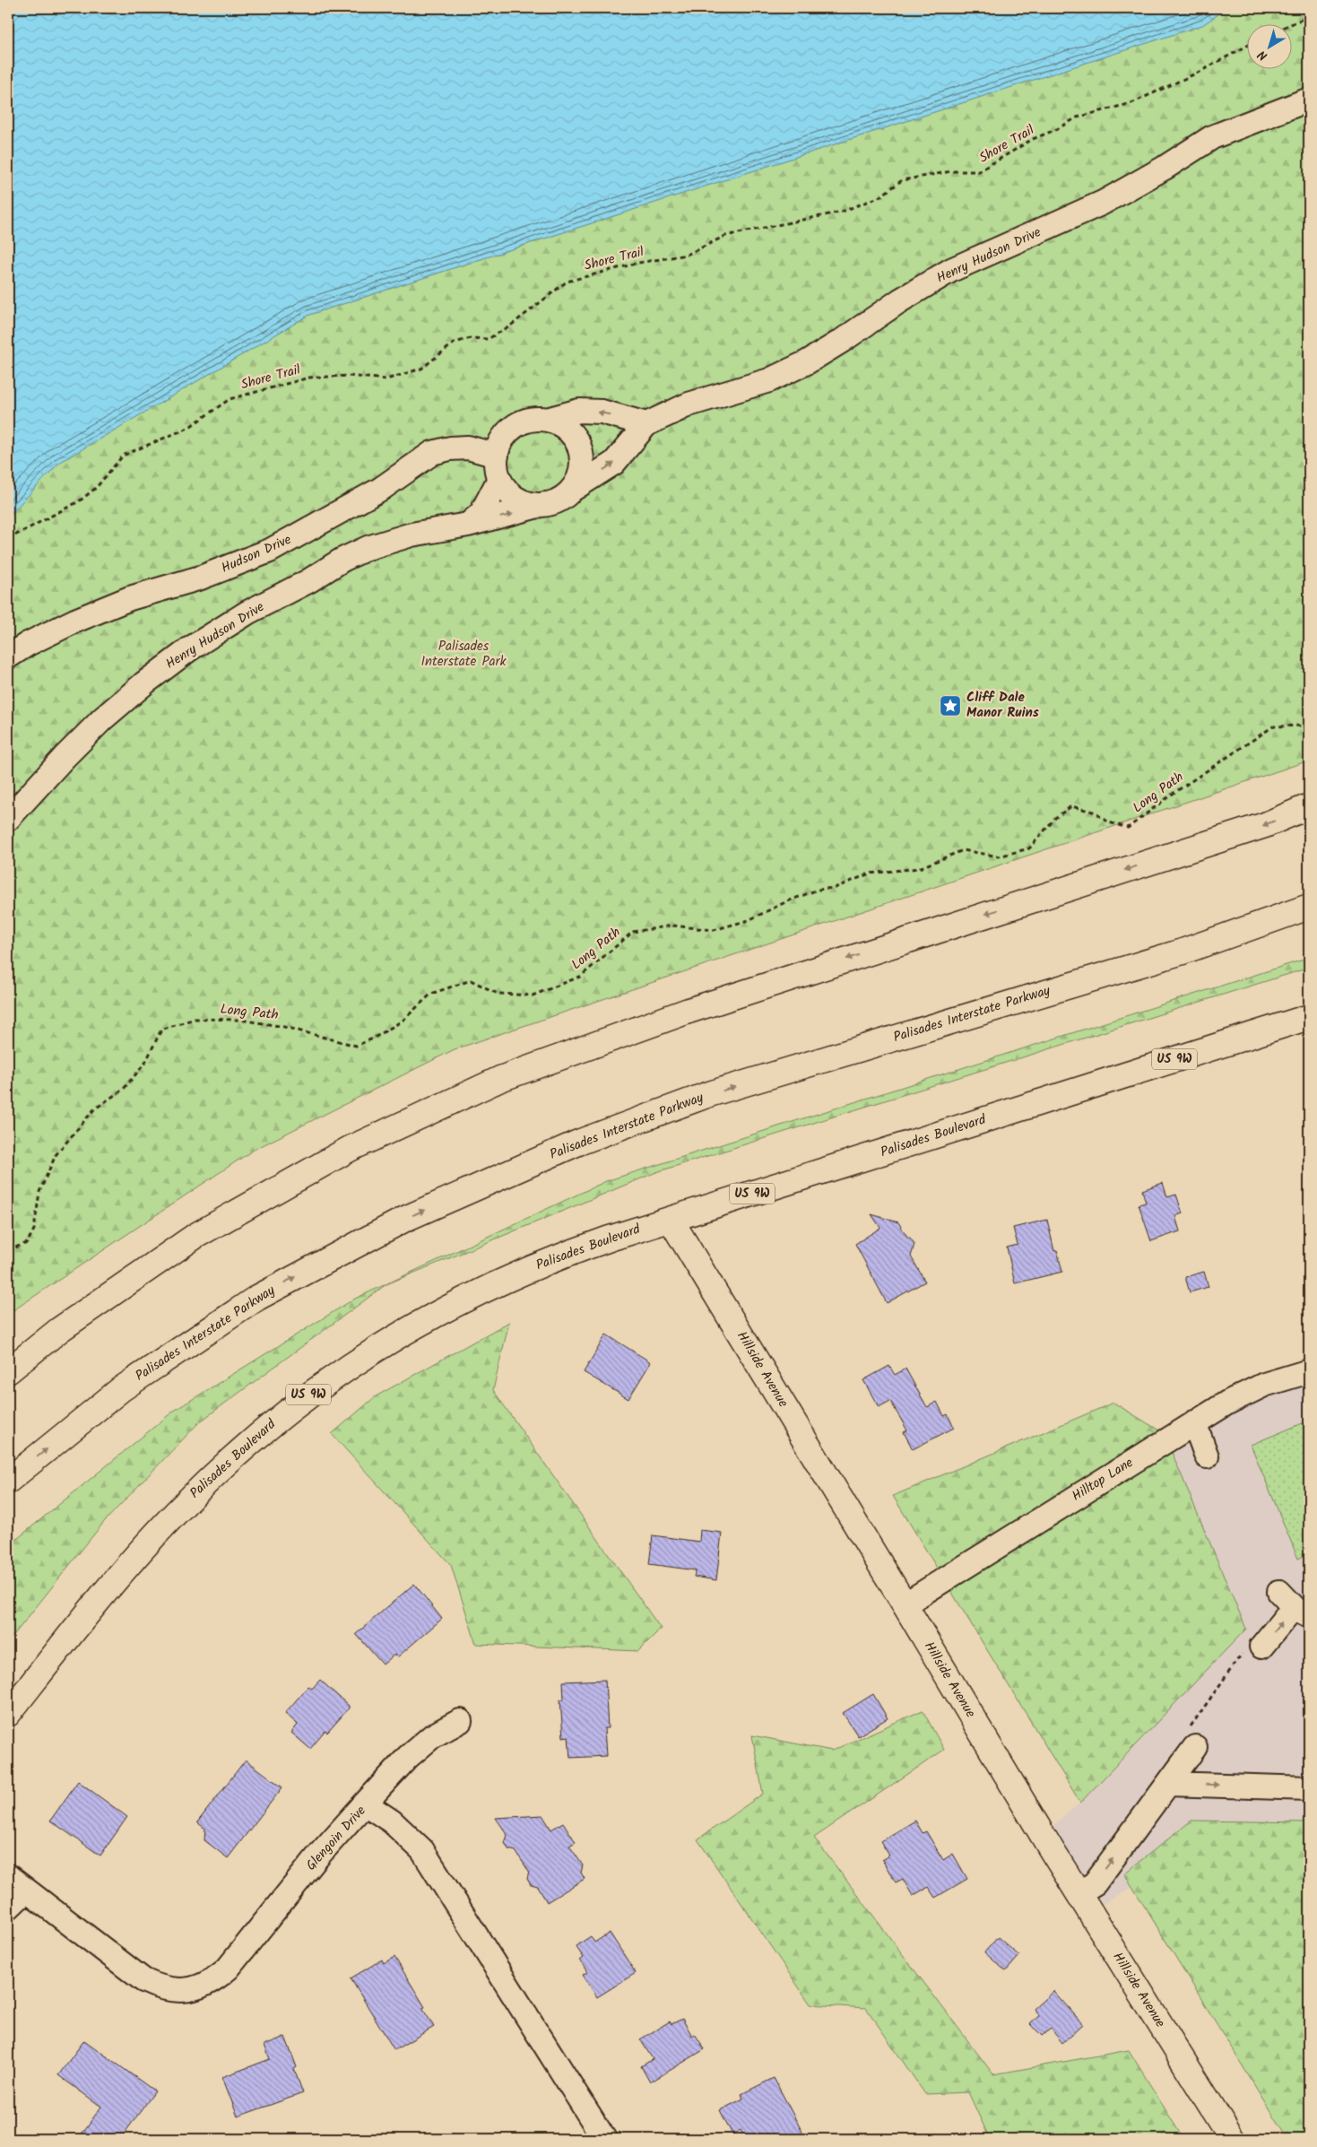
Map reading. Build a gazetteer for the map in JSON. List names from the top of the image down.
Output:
{
  "streets": {
    "main road": [
      "Palisades Interstate Parkway",
      "US 9W",
      "Palisades Boulevard",
      "Hillside Avenue"
    ],
    "street": [
      "Henry Hudson Drive",
      "Hudson Drive",
      "Hilltop Lane",
      "Glengoin Drive"
    ],
    "path": ["Shore Trail", "Long Path"]
  },
  "crossings": [
    ["Henry Hudson Drive", "Hudson Drive"],
    ["Palisades Boulevard", "Hillside Avenue"],
    ["Hillside Avenue", "Hilltop Lane"]
  ],
  "parks": ["Palisades Interstate Park"],
  "places": {
    "place": ["Cliff Dale Manor Ruins"]
  },
  "north": "bottom left"
}
